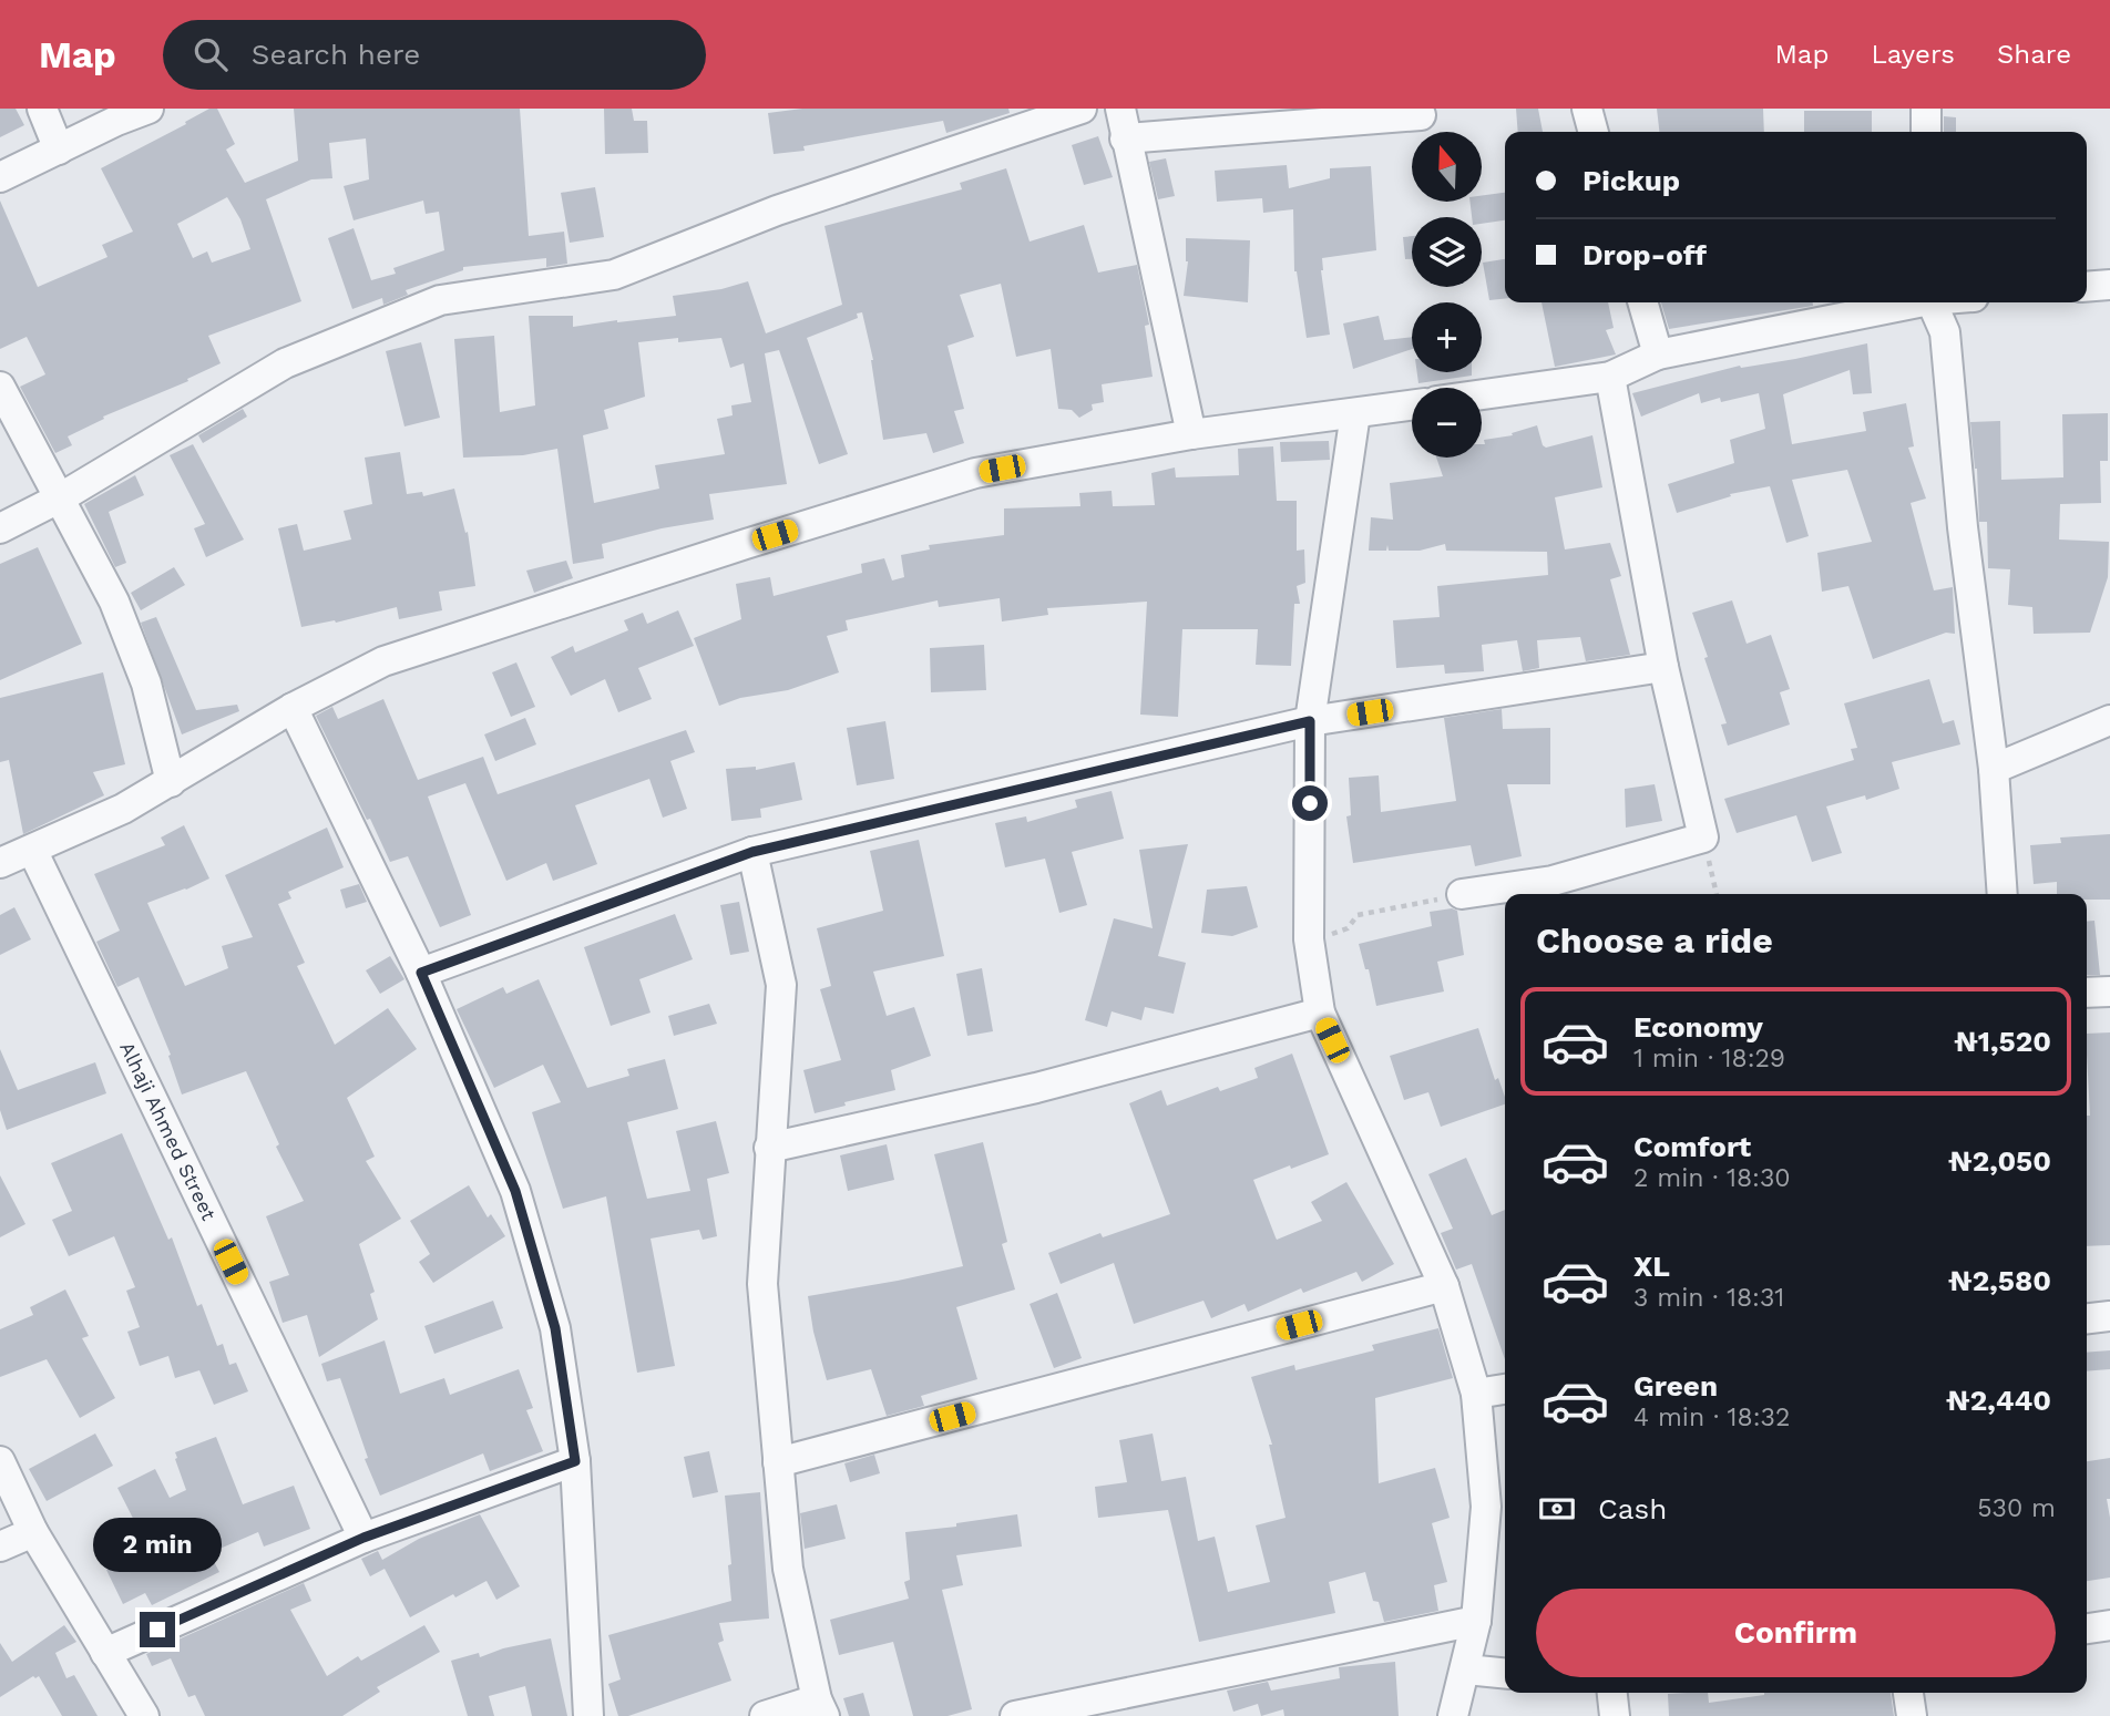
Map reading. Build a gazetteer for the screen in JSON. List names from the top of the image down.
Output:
{
  "streets": {
    "street": ["Alhaji Ahmed Street"]
  },
  "north": "top",
  "page": {
    "header": "Map",
    "search": "Search here",
    "nav": ["Map", "Layers", "Share"],
    "map_buttons": ["+", "−"],
    "banner": ["Pickup", "Drop-off"],
    "heading": "Choose a ride",
    "list": [
      {
        "name": "Economy",
        "note": "1 min · 18:29",
        "value": "₦1,520"
      },
      {
        "name": "Comfort",
        "note": "2 min · 18:30",
        "value": "₦2,050"
      },
      {
        "name": "XL",
        "note": "3 min · 18:31",
        "value": "₦2,580"
      },
      {
        "name": "Green",
        "note": "4 min · 18:32",
        "value": "₦2,440"
      }
    ],
    "pay": ["Cash", "530 m"],
    "bubble": "2 min",
    "buttons": "Confirm"
  }
}
